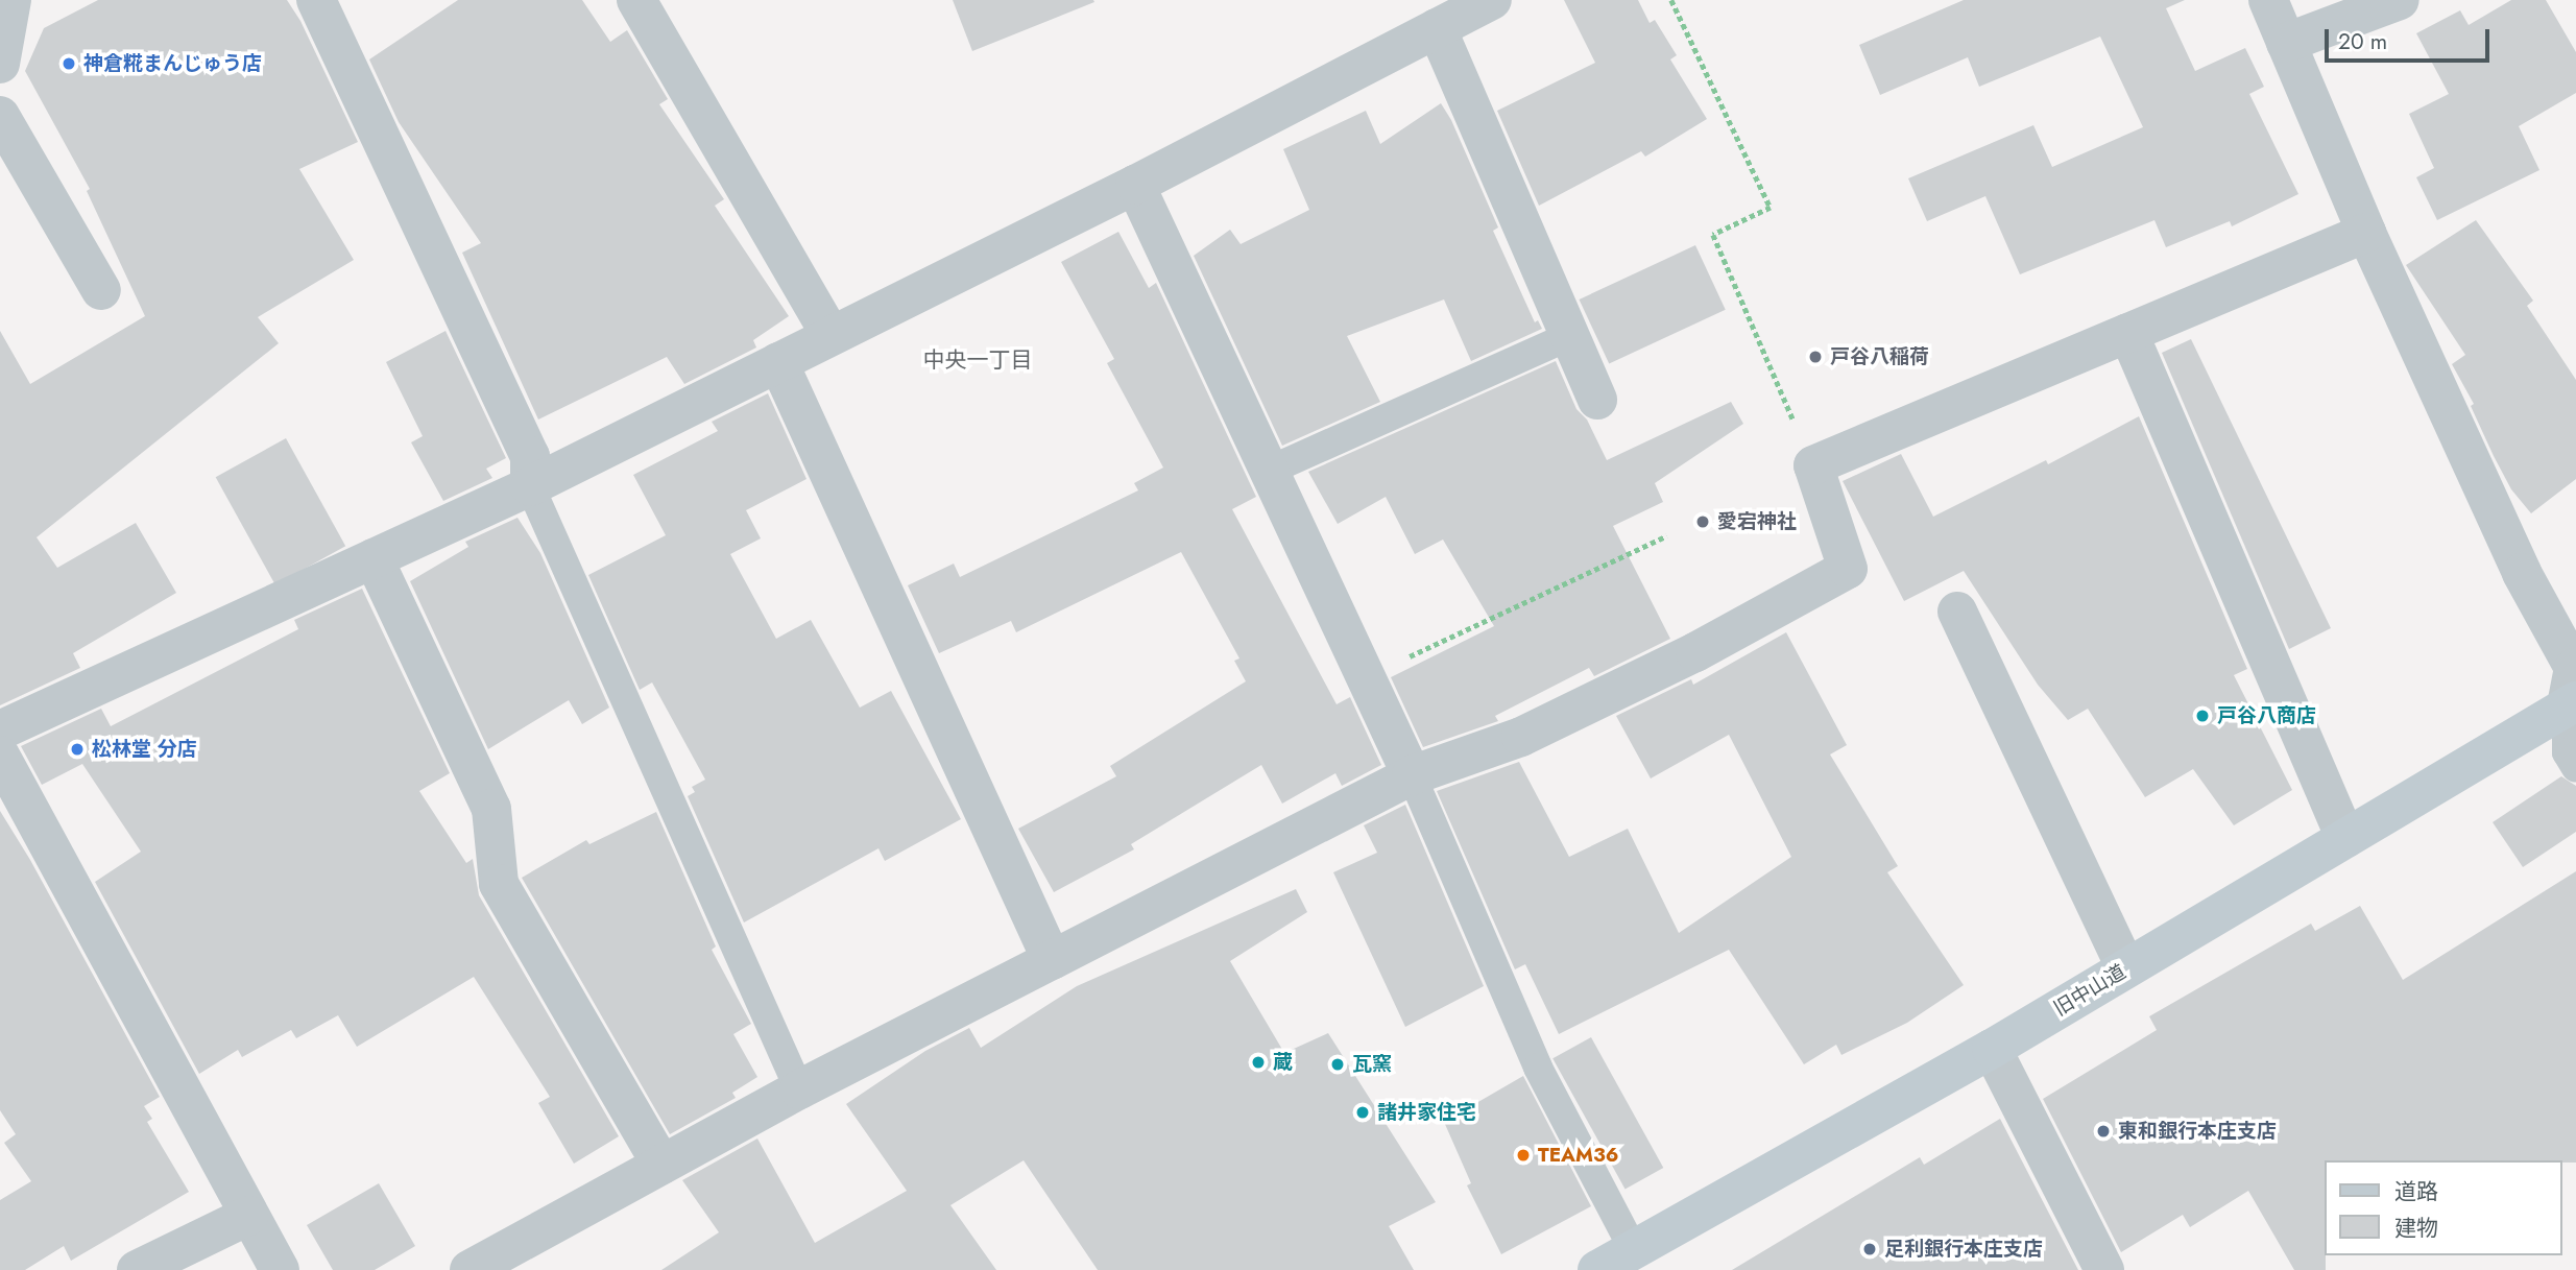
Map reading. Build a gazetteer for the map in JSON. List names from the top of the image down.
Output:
{
  "streets": {
    "main road": ["旧中山道"]
  },
  "districts": ["中央一丁目"],
  "places": [
    "神倉糀まんじゅう店",
    "戸谷八稲荷",
    "愛宕神社",
    "戸谷八商店",
    "松林堂 分店",
    "蔵",
    "瓦窯",
    "諸井家住宅",
    "東和銀行本庄支店",
    "TEAM36",
    "足利銀行本庄支店"
  ],
  "legend": ["道路", "建物"],
  "scale_bar": "20 m"
}
